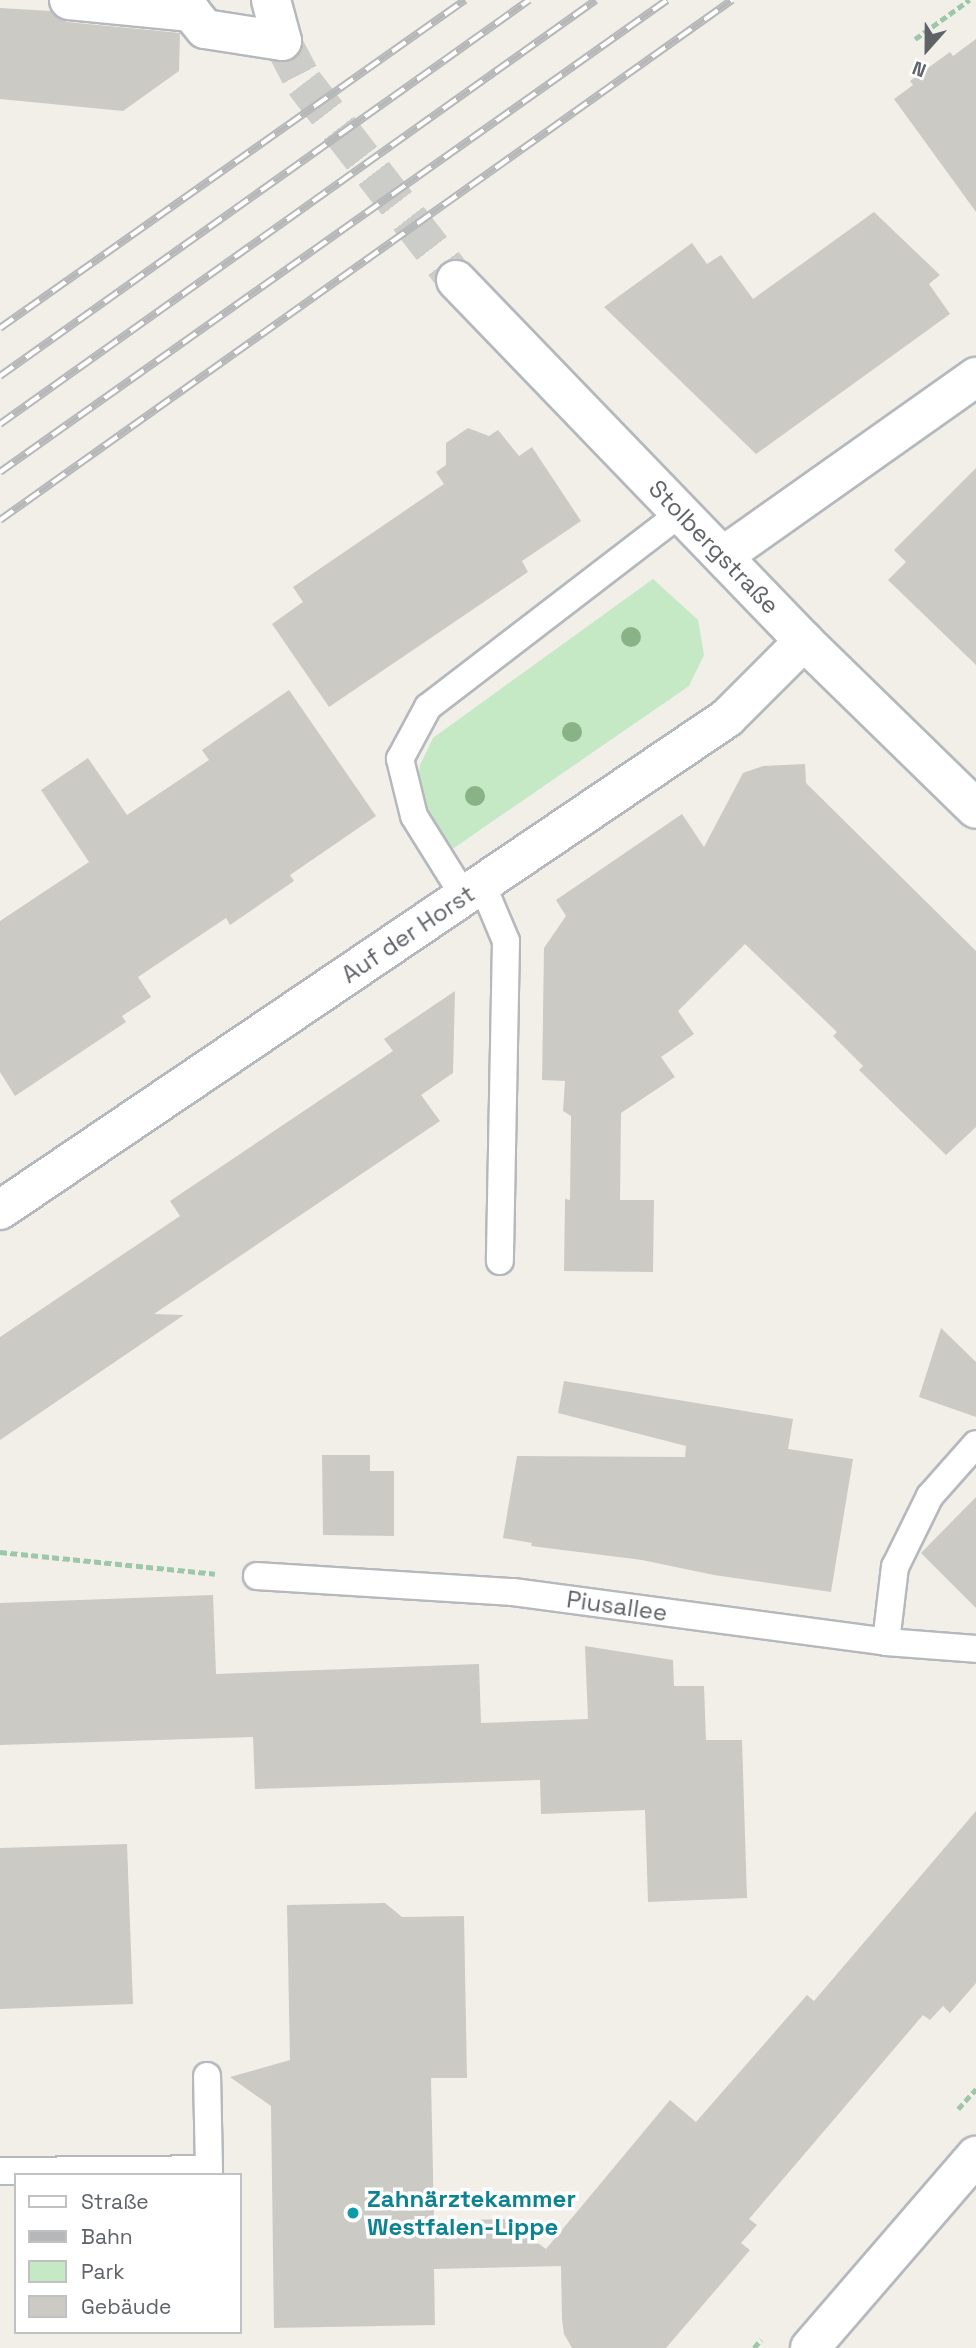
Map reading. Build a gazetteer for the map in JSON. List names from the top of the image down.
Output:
{
  "streets": {
    "street": ["Stolbergstraße", "Auf der Horst"],
    "lane": ["Piusallee"]
  },
  "crossings": [
    ["Stolbergstraße", "Auf der Horst"]
  ],
  "places": ["Zahnärztekammer Westfalen-Lippe"],
  "legend": [
    "Straße",
    "Bahn",
    "Park",
    "Gebäude"
  ],
  "north": "bottom"
}
